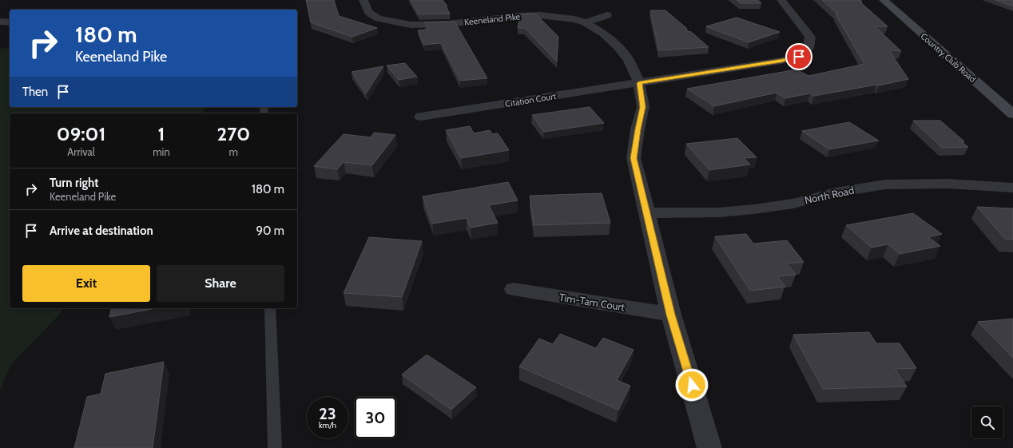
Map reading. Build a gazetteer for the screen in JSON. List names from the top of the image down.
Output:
{
  "streets": {
    "main road": ["Country Club Road"],
    "street": [
      "Keeneland Pike",
      "Citation Court",
      "North Road",
      "Tim-Tam Court"
    ]
  },
  "crossings": [
    ["Keeneland Pike", "Citation Court"],
    ["Keeneland Pike", "North Road"],
    ["Keeneland Pike", "Tim-Tam Court"]
  ],
  "page": {
    "turn": ["180 m", "Keeneland Pike"],
    "then": "Then",
    "eta": [
      "09:01",
      "Arrival",
      "1",
      "min",
      "270",
      "m"
    ],
    "list": [
      {
        "name": "Turn right",
        "note": "Keeneland Pike",
        "value": "180 m"
      },
      {
        "name": "Arrive at destination",
        "value": "90 m"
      }
    ],
    "buttons": ["Exit", "Share"],
    "speed": "23 km/h",
    "limit": "30"
  }
}
